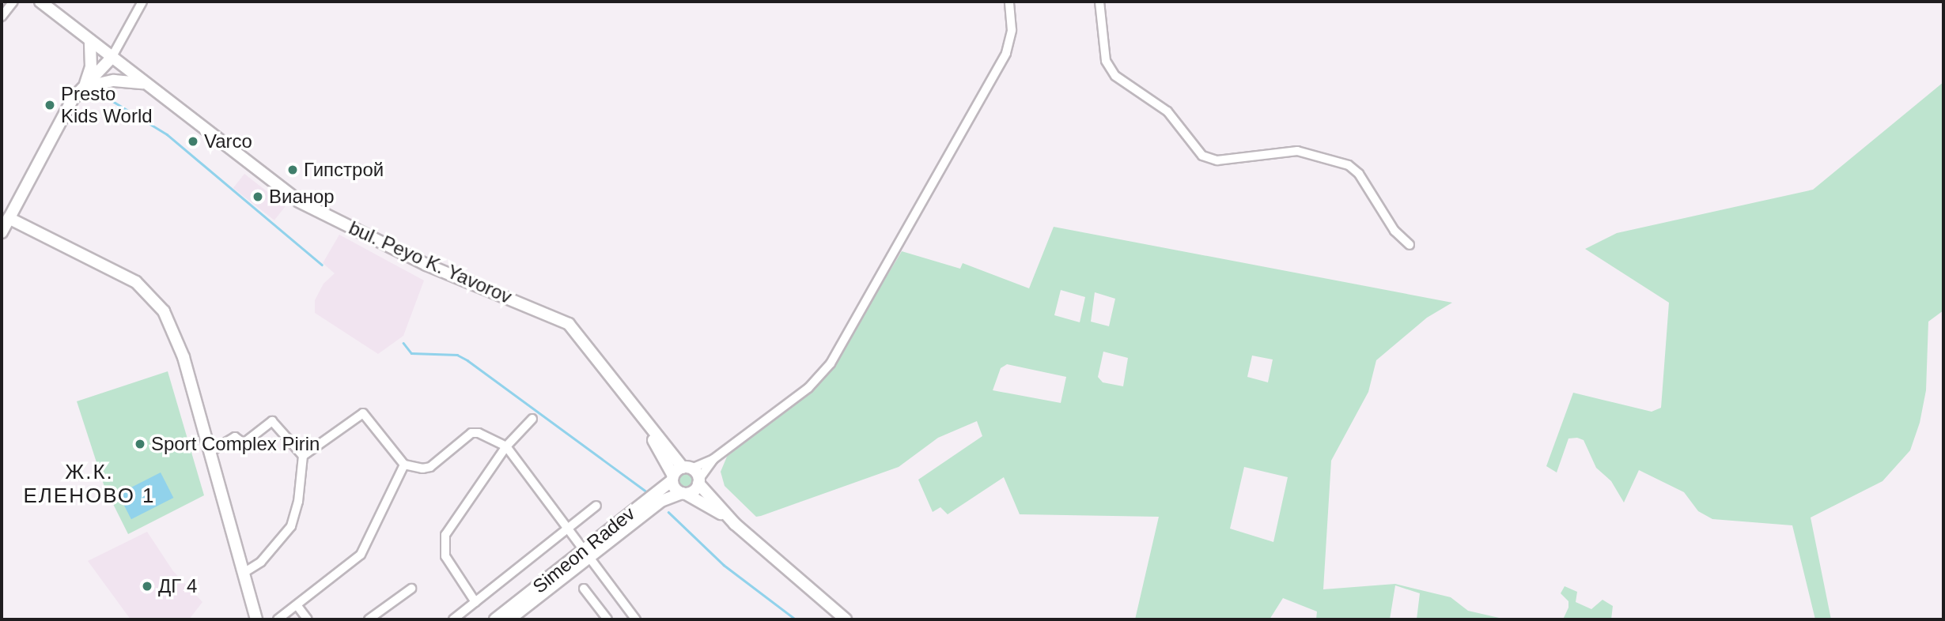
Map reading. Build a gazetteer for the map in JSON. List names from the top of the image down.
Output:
{
  "streets": {
    "street": ["bul. Peyo K. Yavorov", "Simeon Radev"]
  },
  "crossings": [
    ["bul. Peyo K. Yavorov", "Simeon Radev"]
  ],
  "districts": ["Ж.К. ЕЛЕНОВО 1"],
  "places": [
    "Presto Kids World",
    "Varco",
    "Гипстрой",
    "Вианор",
    "Sport Complex Pirin",
    "ДГ 4"
  ]
}
